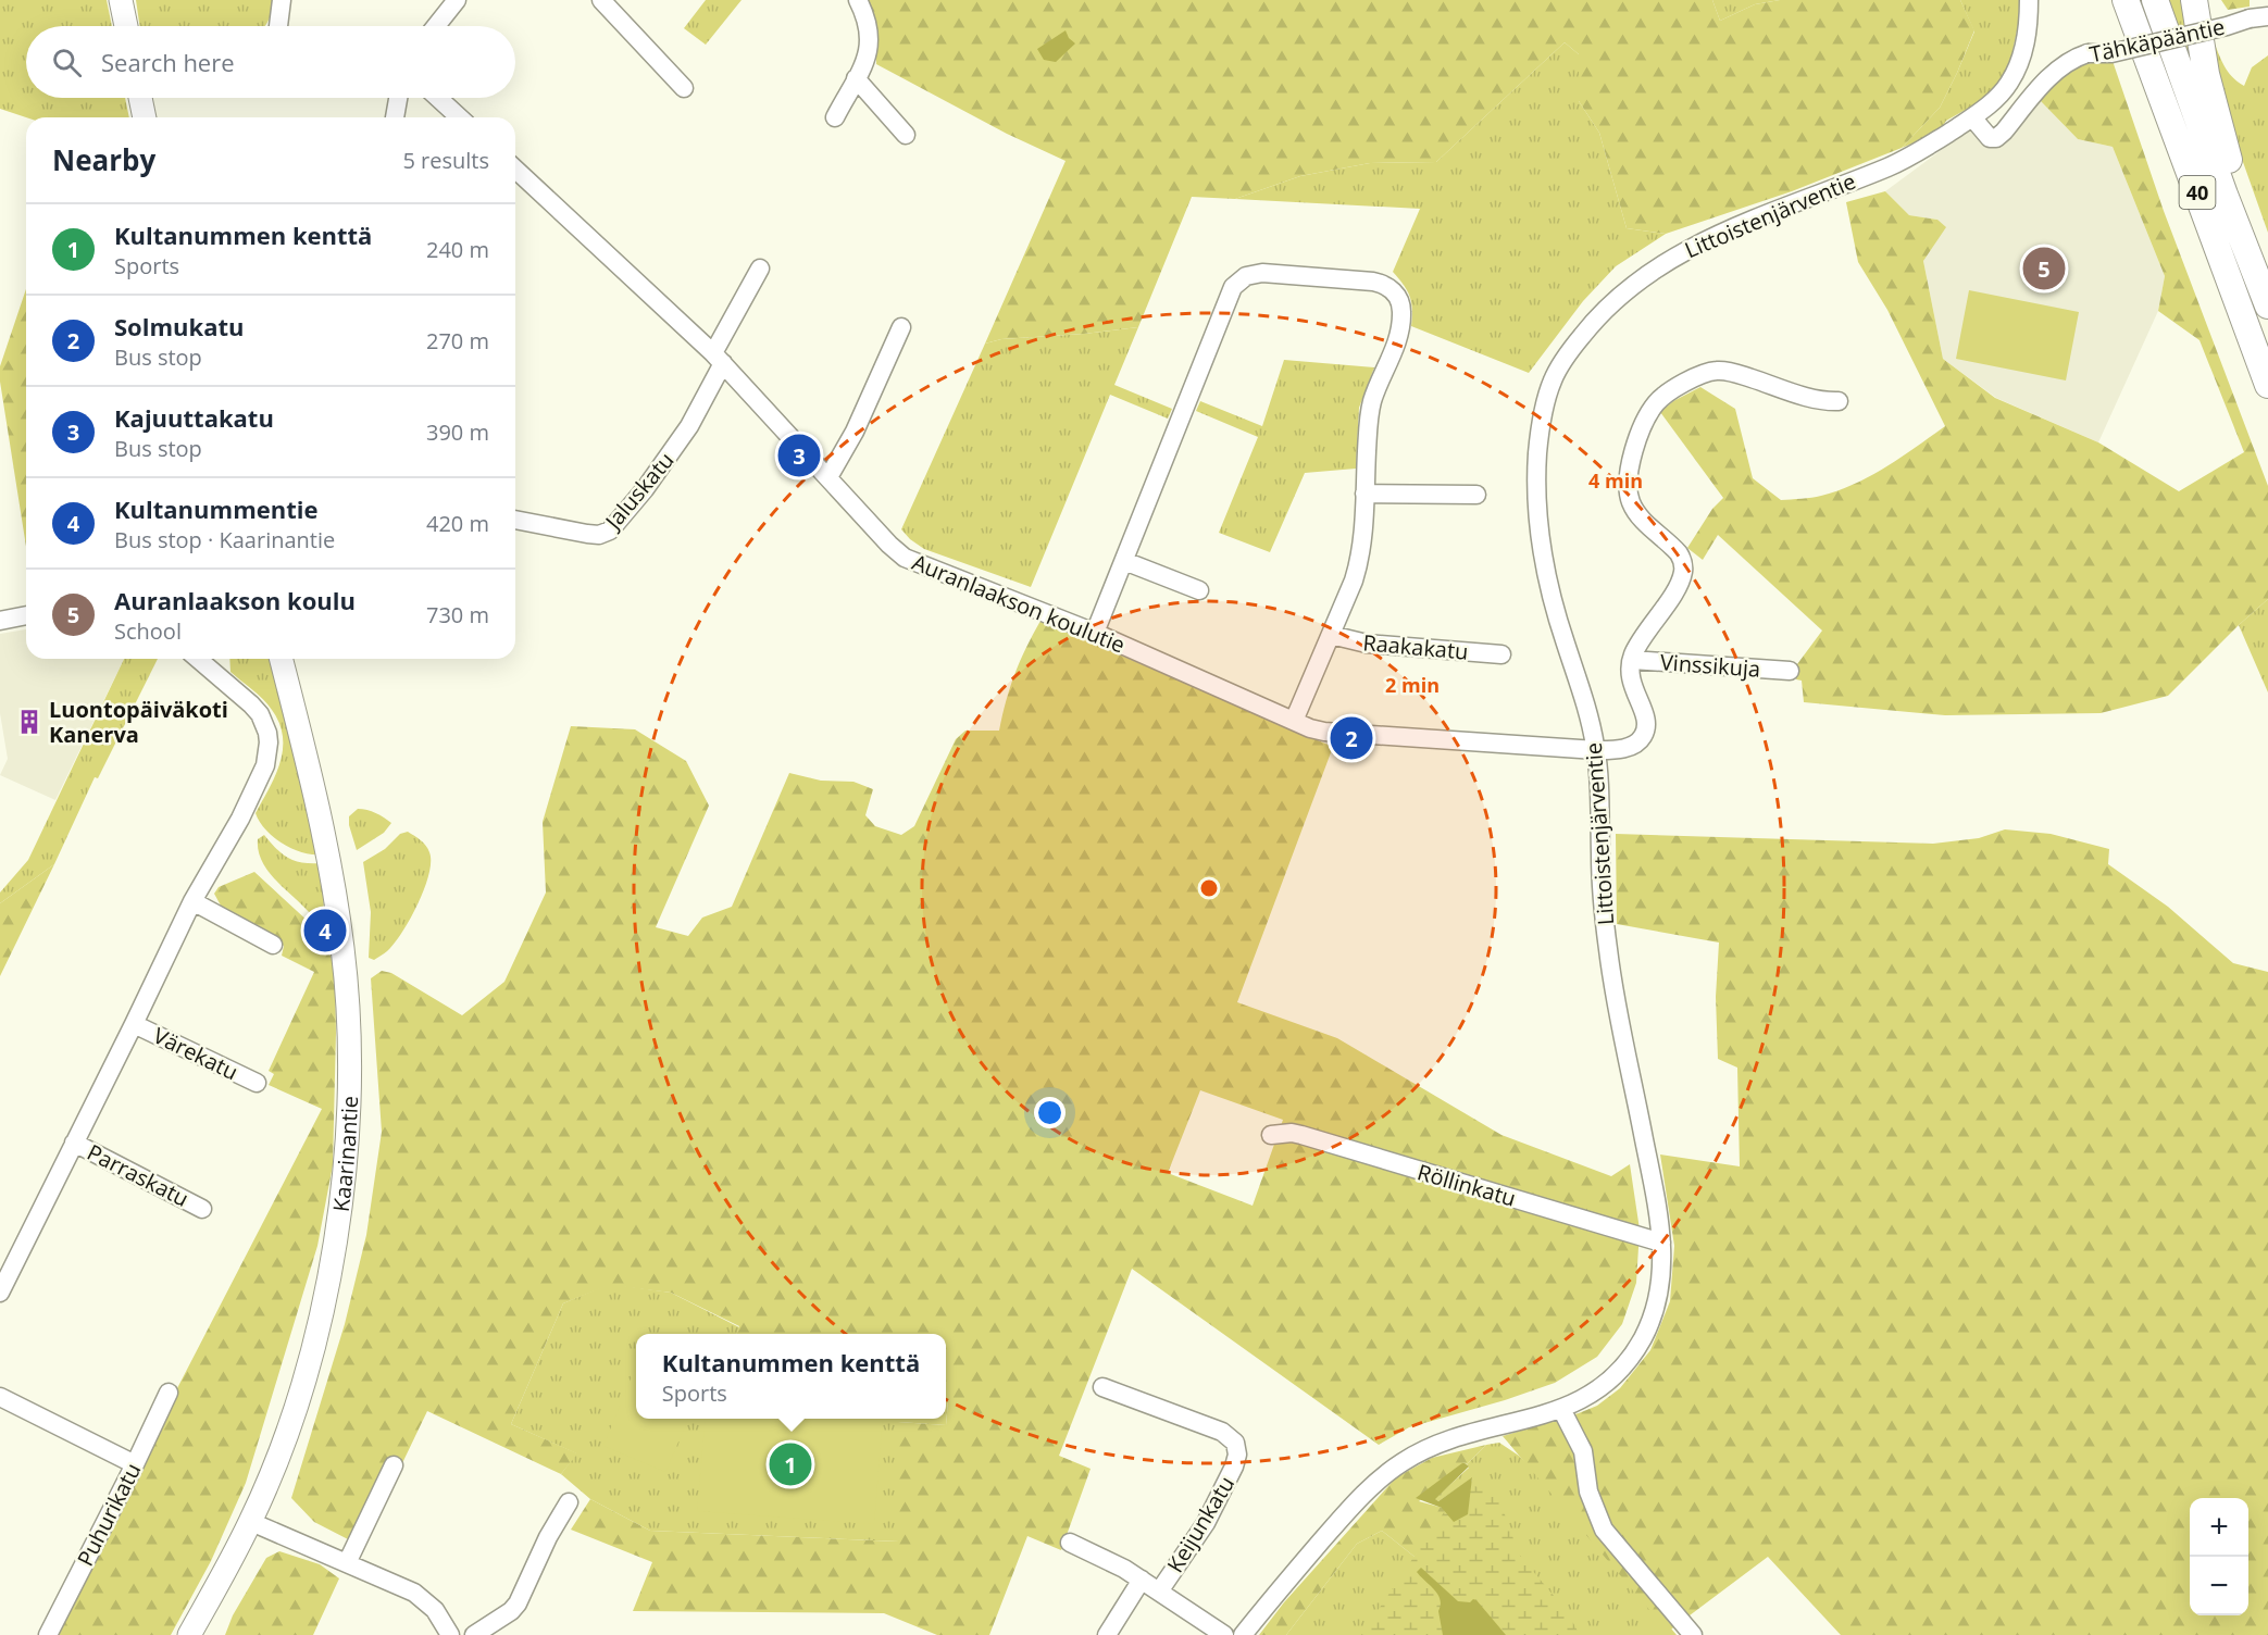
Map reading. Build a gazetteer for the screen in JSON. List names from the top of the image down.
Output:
{
  "streets": {
    "highway": ["40"],
    "main road": ["Kaarinantie"],
    "street": [
      "Tähkäpääntie",
      "Littoistenjärventie",
      "Jaluskatu",
      "Auranlaakson koulutie",
      "Raakakatu",
      "Vinssikuja",
      "Värekatu",
      "Parraskatu",
      "Röllinkatu",
      "Puhurikatu",
      "Keijunkatu"
    ]
  },
  "crossings": [
    ["Tähkäpääntie", "Littoistenjärventie"],
    ["Littoistenjärventie", "Auranlaakson koulutie"],
    ["Littoistenjärventie", "Röllinkatu"],
    ["Jaluskatu", "Auranlaakson koulutie"],
    ["Auranlaakson koulutie", "Vinssikuja"]
  ],
  "places": {
    "building": ["Luontopäiväkoti Kanerva"]
  },
  "page": {
    "search": "Search here",
    "heading": ["Nearby", "5 results"],
    "list": [
      {
        "mark": "1",
        "name": "Kultanummen kenttä",
        "note": "Sports",
        "value": "240 m"
      },
      {
        "mark": "2",
        "name": "Solmukatu",
        "note": "Bus stop",
        "value": "270 m"
      },
      {
        "mark": "3",
        "name": "Kajuuttakatu",
        "note": "Bus stop",
        "value": "390 m"
      },
      {
        "mark": "4",
        "name": "Kultanummentie",
        "note": "Bus stop · Kaarinantie",
        "value": "420 m"
      },
      {
        "mark": "5",
        "name": "Auranlaakson koulu",
        "note": "School",
        "value": "730 m"
      }
    ],
    "pins": [
      "5",
      "3",
      "2",
      "4",
      "1"
    ],
    "popup": ["Kultanummen kenttä", "Sports"],
    "map_buttons": ["+", "−"]
  },
  "rings": ["4 min", "2 min"]
}
